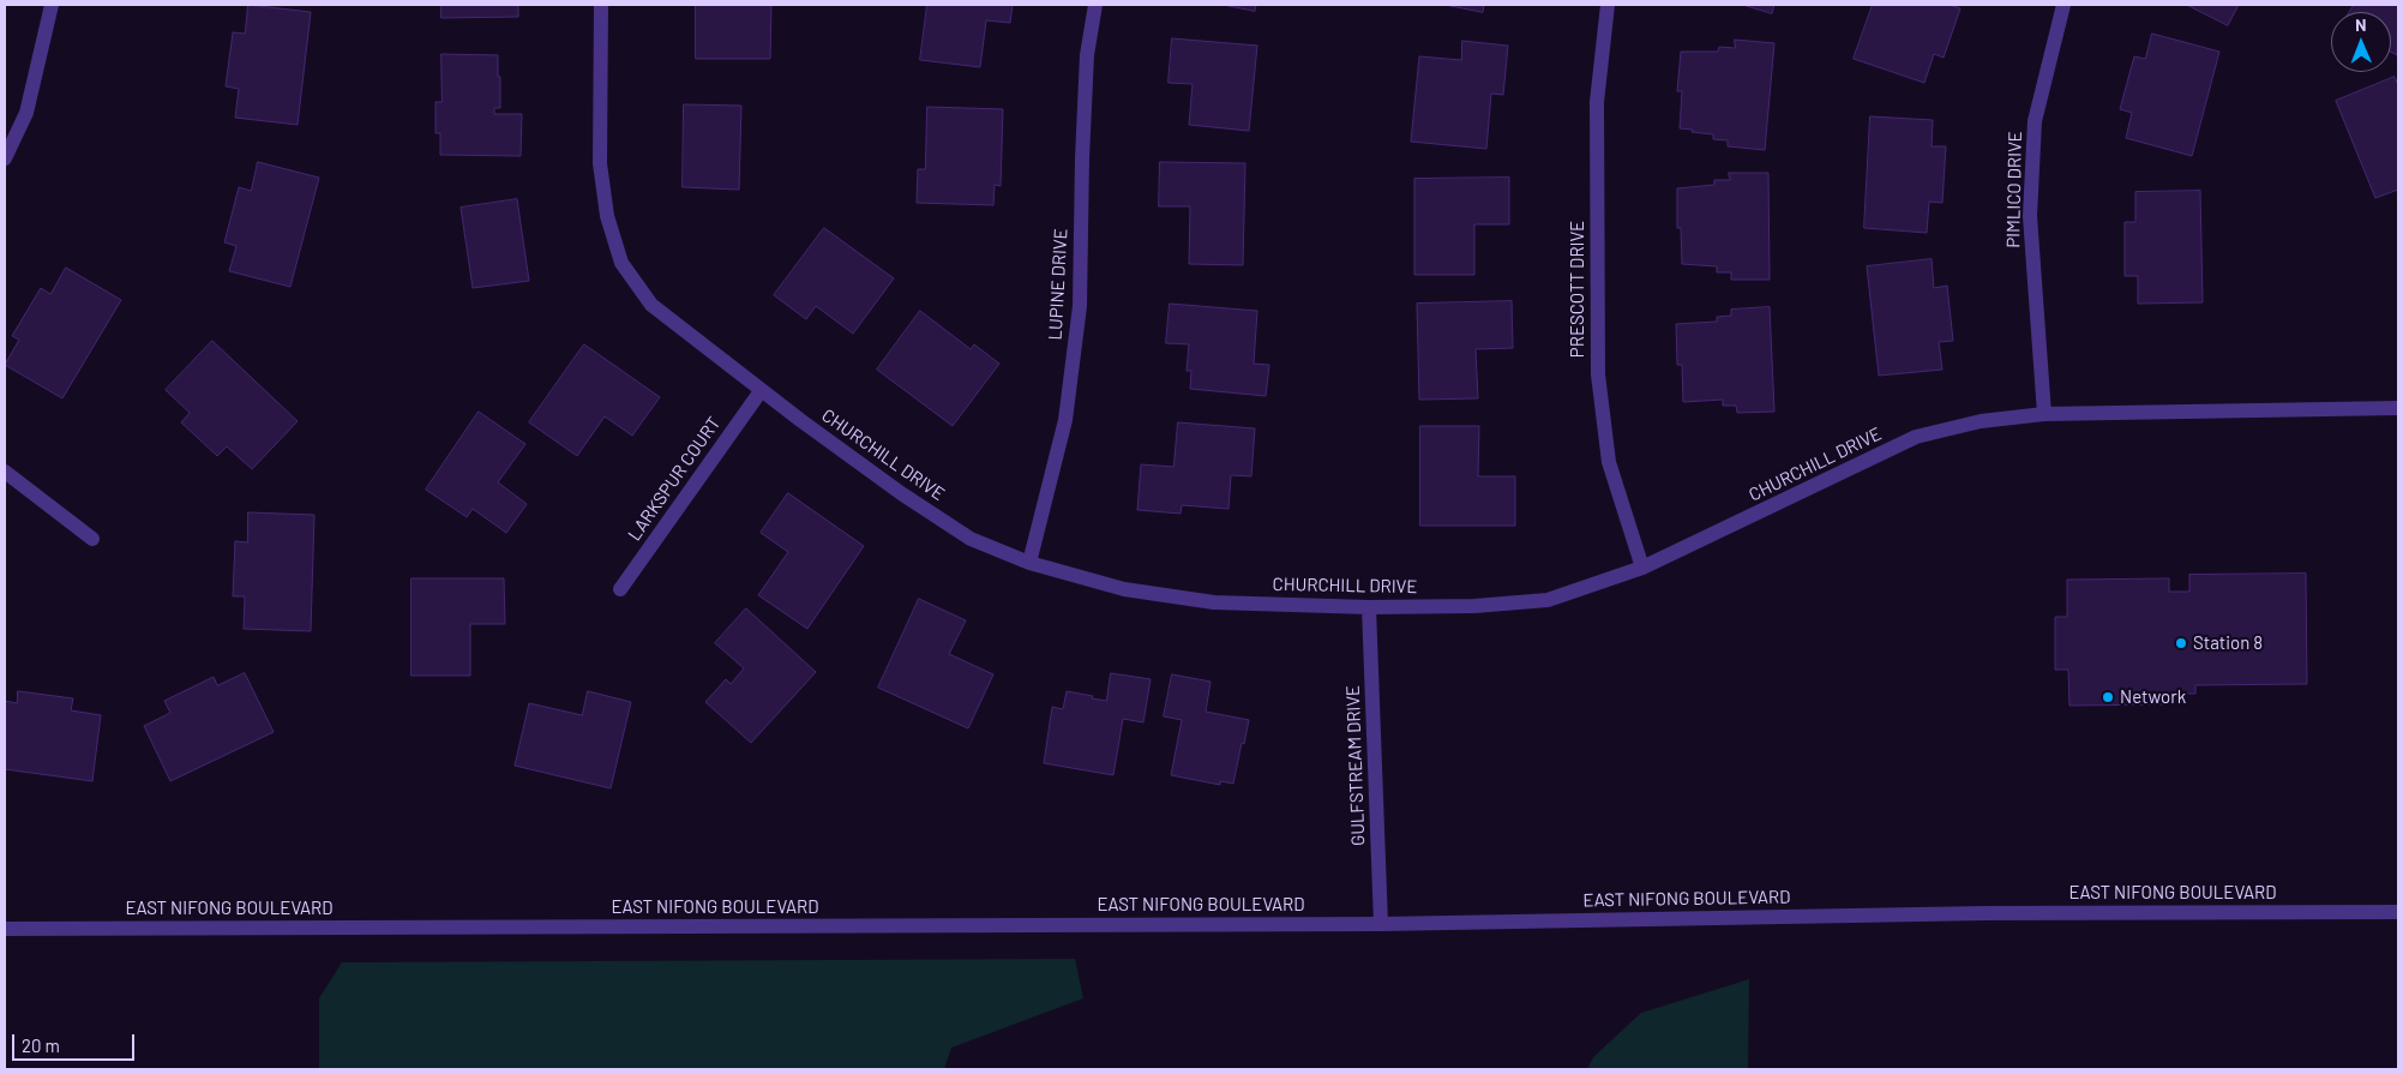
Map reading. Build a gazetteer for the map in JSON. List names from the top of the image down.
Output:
{
  "streets": {
    "street": [
      "PIMLICO DRIVE",
      "LUPINE DRIVE",
      "PRESCOTT DRIVE",
      "CHURCHILL DRIVE",
      "LARKSPUR COURT",
      "GULFSTREAM DRIVE",
      "EAST NIFONG BOULEVARD"
    ]
  },
  "crossings": [
    ["PIMLICO DRIVE", "CHURCHILL DRIVE"],
    ["LUPINE DRIVE", "CHURCHILL DRIVE"],
    ["PRESCOTT DRIVE", "CHURCHILL DRIVE"],
    ["CHURCHILL DRIVE", "LARKSPUR COURT"],
    ["CHURCHILL DRIVE", "GULFSTREAM DRIVE"],
    ["GULFSTREAM DRIVE", "EAST NIFONG BOULEVARD"]
  ],
  "places": ["Station 8", "Network"],
  "scale_bar": "20 m",
  "north": "top"
}
